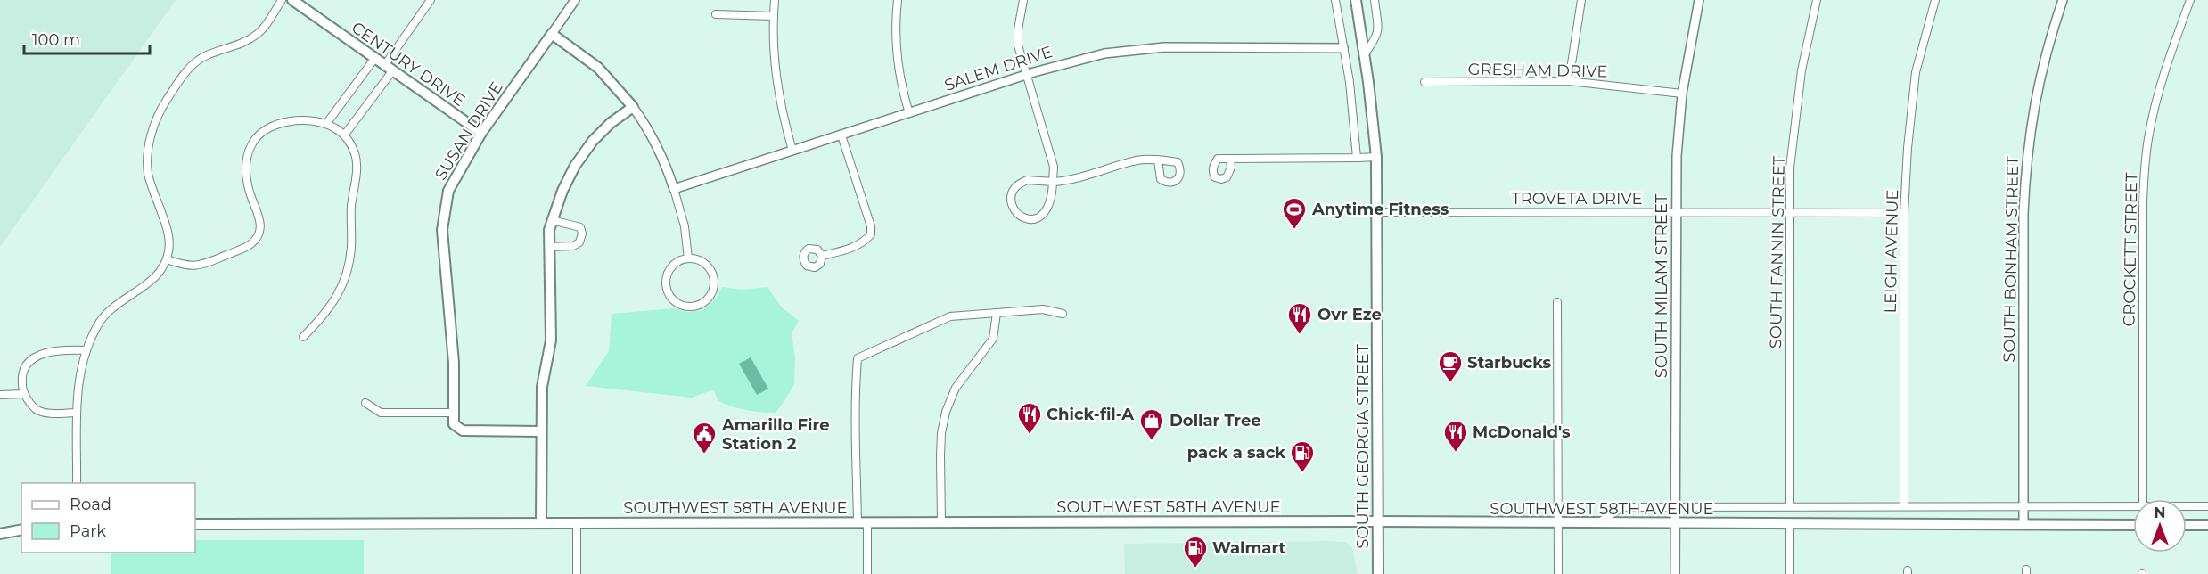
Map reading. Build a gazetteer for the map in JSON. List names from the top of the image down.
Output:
{
  "streets": {
    "main road": [
      "CENTURY DRIVE",
      "SUSAN DRIVE",
      "SOUTH GEORGIA STREET",
      "SOUTHWEST 58TH AVENUE"
    ],
    "street": [
      "SALEM DRIVE",
      "GRESHAM DRIVE",
      "TROVETA DRIVE",
      "CROCKETT STREET",
      "LEIGH AVENUE",
      "SOUTH FANNIN STREET",
      "SOUTH BONHAM STREET",
      "SOUTH MILAM STREET"
    ]
  },
  "crossings": [
    ["CENTURY DRIVE", "SUSAN DRIVE"],
    ["GRESHAM DRIVE", "SOUTH MILAM STREET"],
    ["TROVETA DRIVE", "LEIGH AVENUE"],
    ["TROVETA DRIVE", "SOUTH FANNIN STREET"],
    ["TROVETA DRIVE", "SOUTH MILAM STREET"],
    ["TROVETA DRIVE", "SOUTH GEORGIA STREET"],
    ["SOUTH BONHAM STREET", "SOUTHWEST 58TH AVENUE"],
    ["SOUTH MILAM STREET", "SOUTHWEST 58TH AVENUE"],
    ["SOUTH GEORGIA STREET", "SOUTHWEST 58TH AVENUE"]
  ],
  "places": {
    "sports": ["Anytime Fitness"],
    "restaurant": ["Ovr Eze", "Chick-fil-A", "McDonald's"],
    "cafe": ["Starbucks"],
    "shop": ["Dollar Tree"],
    "public building": ["Amarillo Fire Station 2"],
    "fuel station": ["pack a sack", "Walmart"]
  },
  "legend": ["Road", "Park"],
  "scale_bar": "100 m",
  "north": "top"
}
